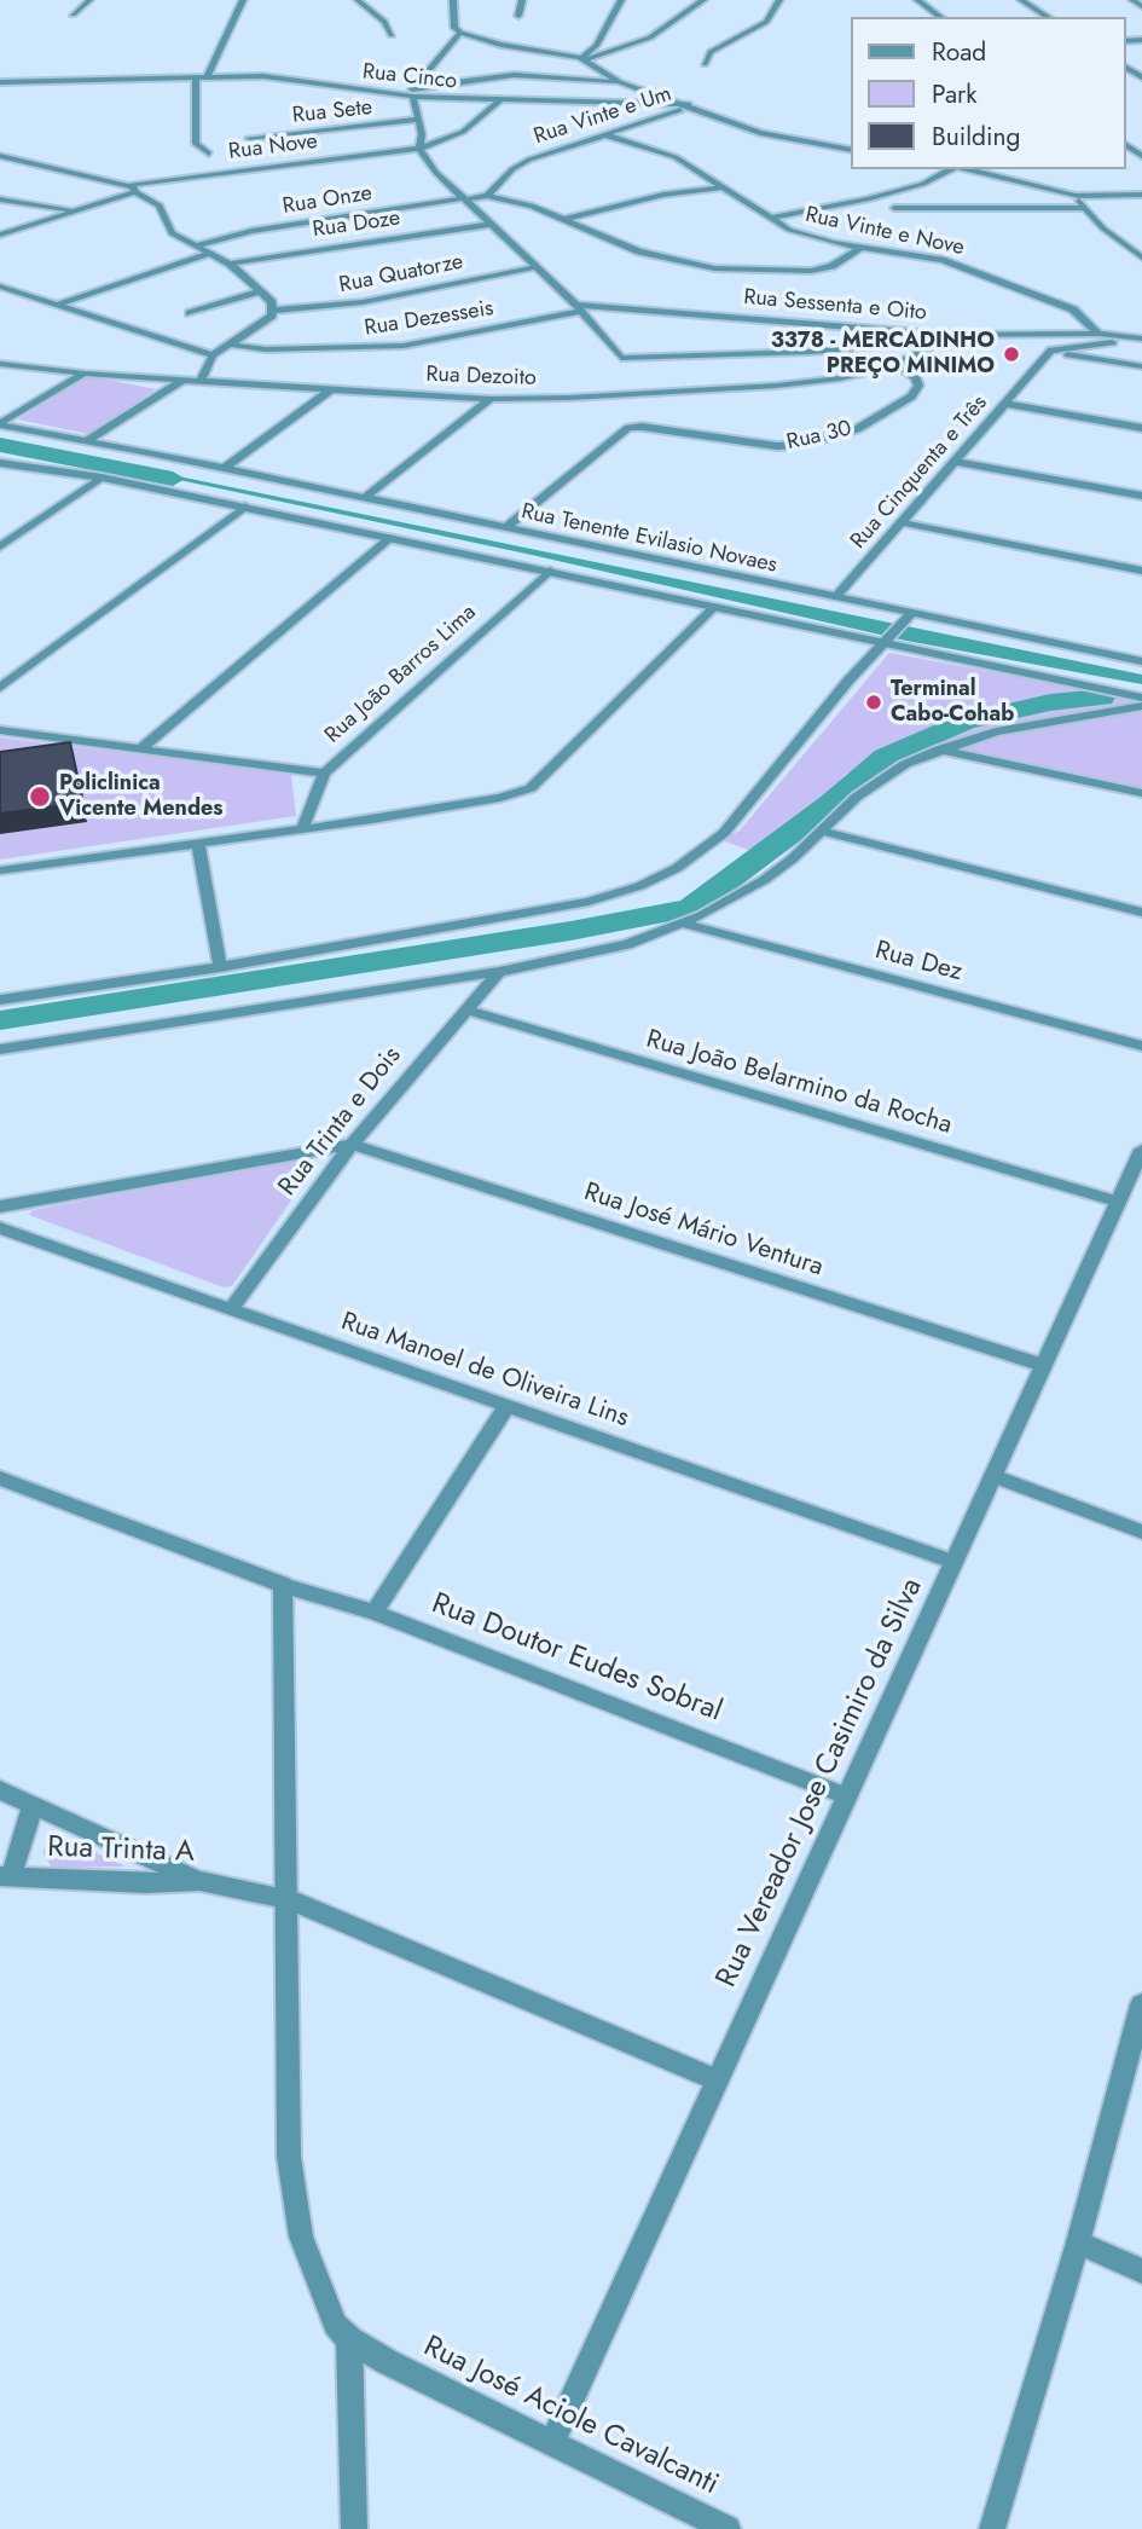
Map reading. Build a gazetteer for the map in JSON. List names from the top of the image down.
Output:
{
  "streets": {
    "street": [
      "Rua Cinco",
      "Rua Sete",
      "Rua Vinte e Um",
      "Rua Nove",
      "Rua Onze",
      "Rua Doze",
      "Rua Vinte e Nove",
      "Rua Quatorze",
      "Rua Sessenta e Oito",
      "Rua Dezesseis",
      "Rua Dezoito",
      "Rua 30",
      "Rua Cinquenta e Três",
      "Rua Tenente Evilasio Novaes",
      "Rua João Barros Lima",
      "Rua Dez",
      "Rua João Belarmino da Rocha",
      "Rua Trinta e Dois",
      "Rua José Mário Ventura",
      "Rua Manoel de Oliveira Lins",
      "Rua Doutor Eudes Sobral",
      "Rua Vereador Jose Casimiro da Silva",
      "Rua Trinta A",
      "Rua José Aciole Cavalcanti"
    ]
  },
  "crossings": [
    ["Rua Cinco", "Rua Vinte e Um"],
    ["Rua Cinco", "Rua Nove"],
    ["Rua Vinte e Um", "Rua Onze"],
    ["Rua Vinte e Um", "Rua Vinte e Nove"],
    ["Rua Vinte e Nove", "Rua Sessenta e Oito"],
    ["Rua Sessenta e Oito", "Rua Dezesseis"],
    ["Rua Sessenta e Oito", "Rua Dezoito"],
    ["Rua Dezoito", "Rua 30"],
    ["Rua 30", "Rua Tenente Evilasio Novaes"],
    ["Rua Cinquenta e Três", "Rua Tenente Evilasio Novaes"],
    ["Rua João Belarmino da Rocha", "Rua Trinta e Dois"],
    ["Rua João Belarmino da Rocha", "Rua Vereador Jose Casimiro da Silva"],
    ["Rua Trinta e Dois", "Rua José Mário Ventura"],
    ["Rua Trinta e Dois", "Rua Manoel de Oliveira Lins"],
    ["Rua José Mário Ventura", "Rua Vereador Jose Casimiro da Silva"],
    ["Rua Manoel de Oliveira Lins", "Rua Vereador Jose Casimiro da Silva"],
    ["Rua Doutor Eudes Sobral", "Rua Vereador Jose Casimiro da Silva"],
    ["Rua Vereador Jose Casimiro da Silva", "Rua Trinta A"],
    ["Rua Vereador Jose Casimiro da Silva", "Rua José Aciole Cavalcanti"]
  ],
  "places": ["3378 - MERCADINHO PREÇO MINIMO", "Terminal Cabo-Cohab", "Policlinica Vicente Mendes"],
  "legend": ["Road", "Park", "Building"]
}
